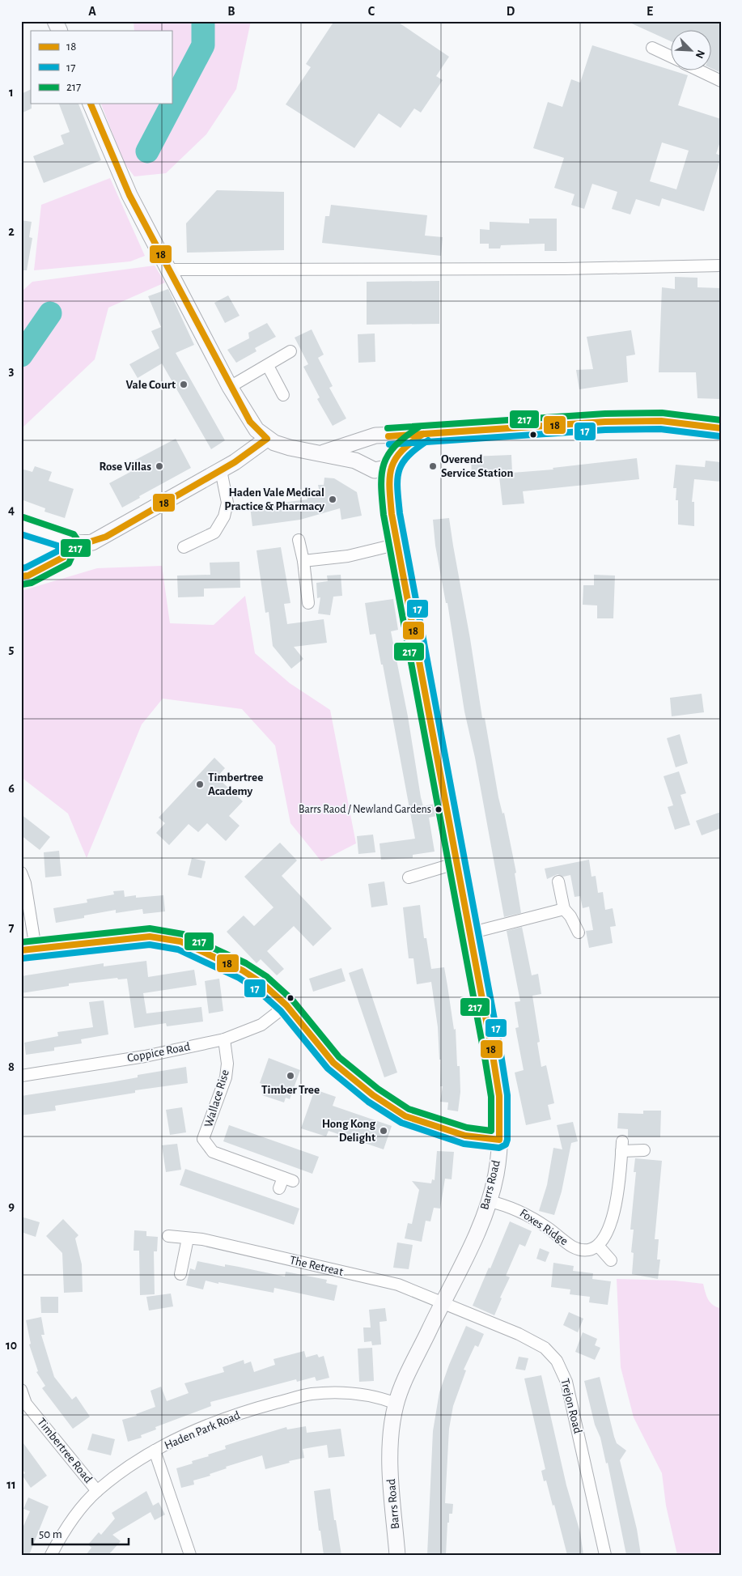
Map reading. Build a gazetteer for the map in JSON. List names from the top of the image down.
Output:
{
  "streets": {
    "street": [
      "Coppice Road",
      "Wallace Rise",
      "Barrs Road",
      "Foxes Ridge",
      "The Retreat",
      "Trejon Road",
      "Haden Park Road",
      "Timbertree Road"
    ]
  },
  "crossings": [
    ["Coppice Road", "Wallace Rise"],
    ["Barrs Road", "Foxes Ridge"],
    ["Barrs Road", "The Retreat"],
    ["Barrs Road", "Trejon Road"],
    ["Barrs Road", "Haden Park Road"],
    ["The Retreat", "Trejon Road"],
    ["Haden Park Road", "Timbertree Road"]
  ],
  "places": [
    "Vale Court",
    "Rose Villas",
    "Overend Service Station",
    "Haden Vale Medical Practice & Pharmacy",
    "Timbertree Academy",
    "Barrs Raod / Newland Gardens",
    "Timber Tree",
    "Hong Kong Delight"
  ],
  "lines": ["transit line 18", "transit line 217", "transit line 17"],
  "legend": ["18", "17", "217"],
  "scale_bar": "50 m",
  "north": "bottom right",
  "grid": {
    "columns": [
      "A",
      "B",
      "C",
      "D",
      "E"
    ],
    "rows": [
      "1",
      "2",
      "3",
      "4",
      "5",
      "6",
      "7",
      "8",
      "9",
      "10",
      "11"
    ]
  }
}
